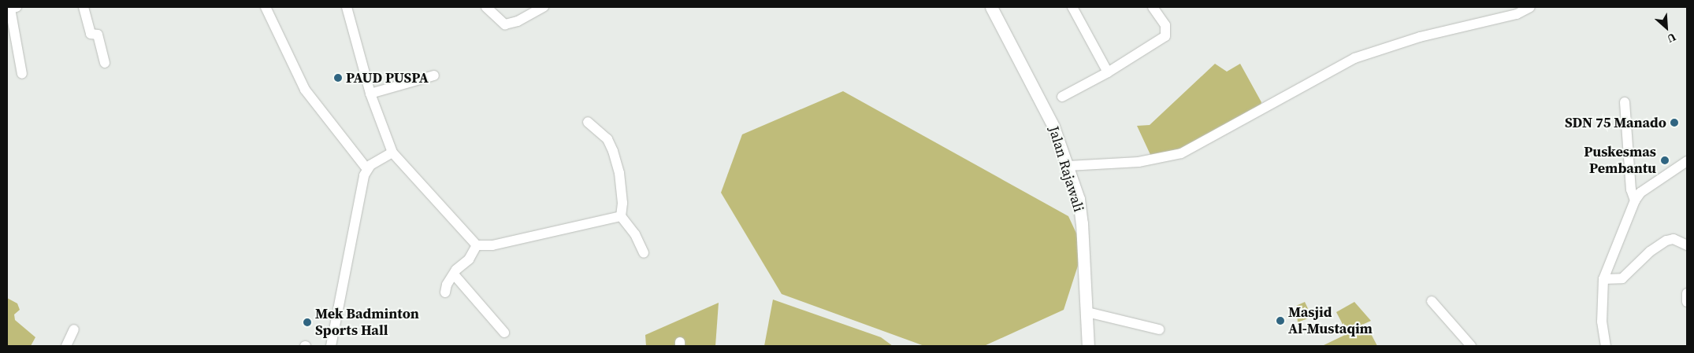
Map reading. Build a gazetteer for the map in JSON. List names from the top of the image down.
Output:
{
  "streets": {
    "street": ["Jalan Rajawali"]
  },
  "places": [
    "PAUD PUSPA",
    "SDN 75 Manado",
    "Puskesmas Pembantu",
    "Masjid Al-Mustaqim",
    "Mek Badminton Sports Hall"
  ],
  "north": "bottom right"
}
